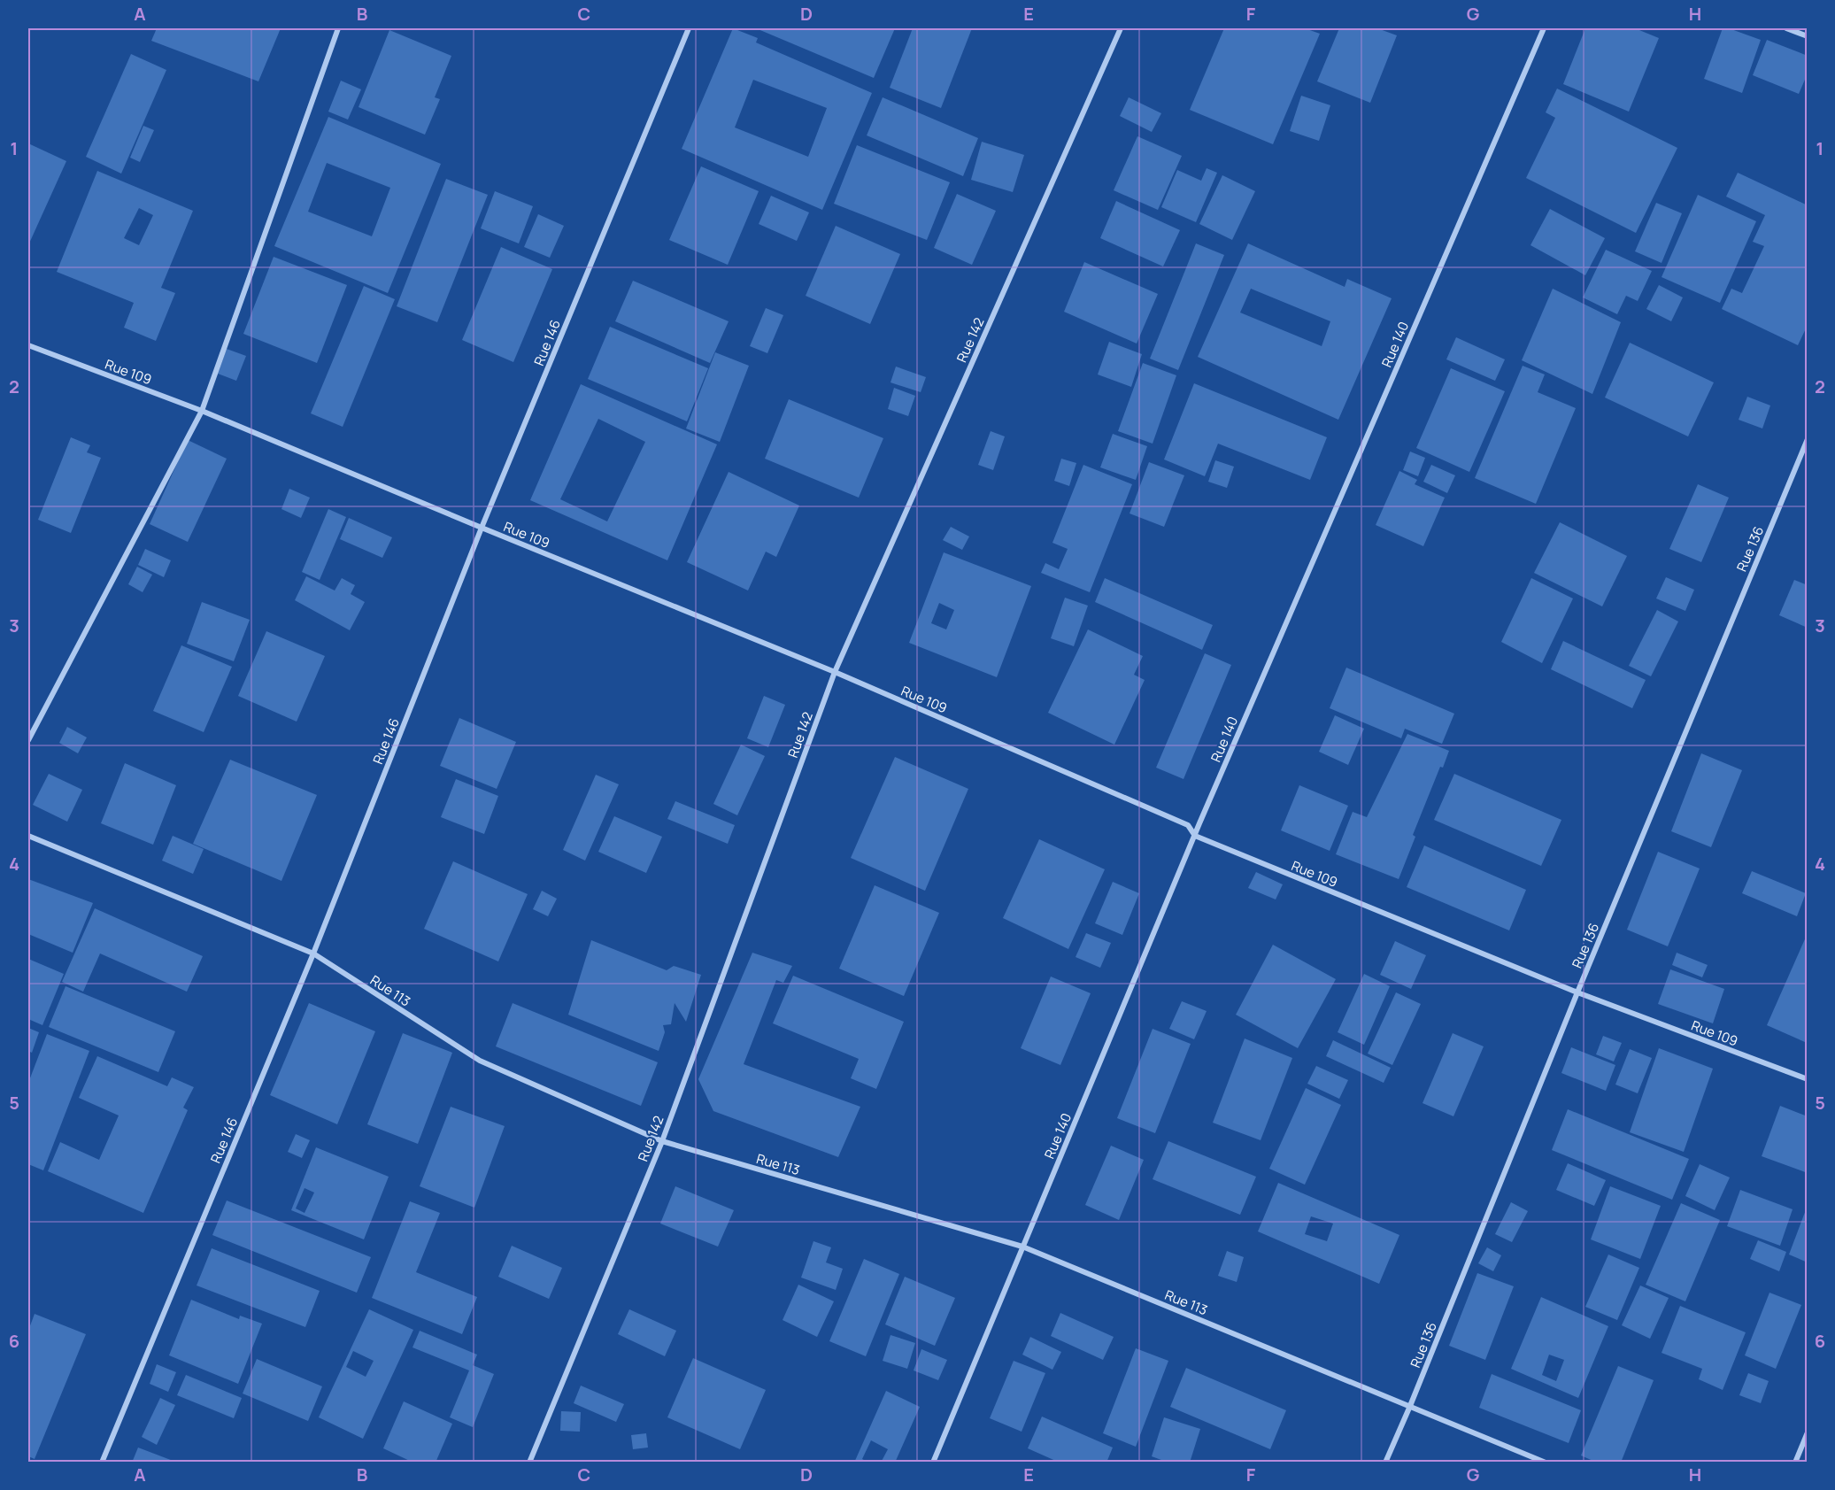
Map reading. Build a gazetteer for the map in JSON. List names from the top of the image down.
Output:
{
  "streets": {
    "street": [
      "Rue 142",
      "Rue 146",
      "Rue 140",
      "Rue 109",
      "Rue 136",
      "Rue 113"
    ]
  },
  "crossings": [
    ["Rue 142", "Rue 109"],
    ["Rue 142", "Rue 113"],
    ["Rue 146", "Rue 109"],
    ["Rue 146", "Rue 113"],
    ["Rue 140", "Rue 109"],
    ["Rue 140", "Rue 113"],
    ["Rue 109", "Rue 136"],
    ["Rue 136", "Rue 113"]
  ],
  "grid": {
    "columns": [
      "A",
      "B",
      "C",
      "D",
      "E",
      "F",
      "G",
      "H"
    ],
    "rows": [
      "1",
      "2",
      "3",
      "4",
      "5",
      "6"
    ]
  }
}
